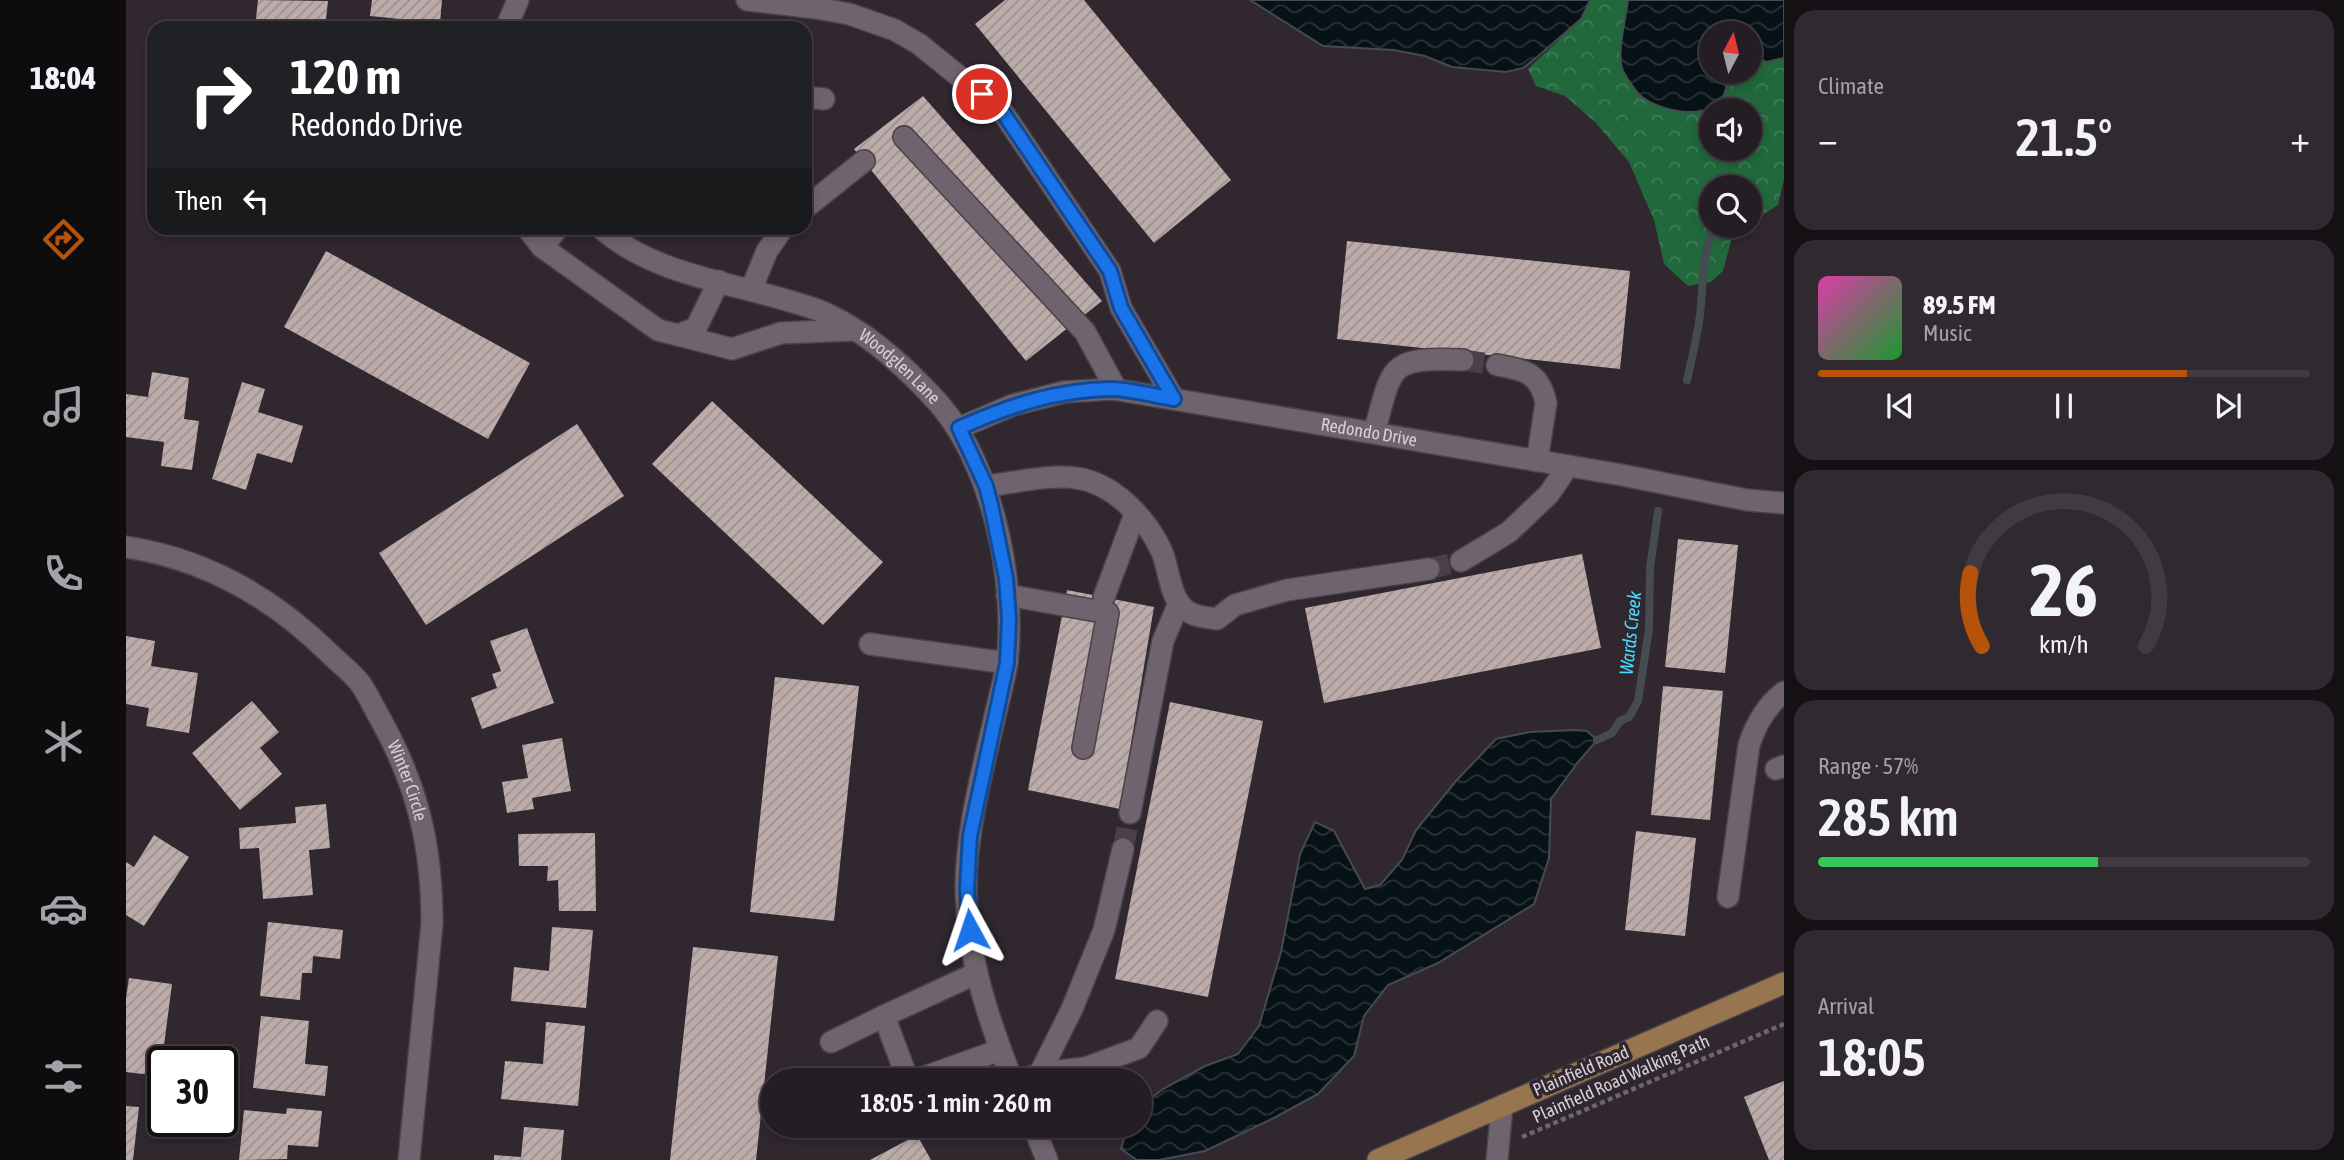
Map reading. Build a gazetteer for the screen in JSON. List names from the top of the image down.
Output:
{
  "streets": {
    "main road": ["Plainfield Road"],
    "street": ["Woodglen Lane", "Redondo Drive", "Winter Circle"],
    "path": ["Plainfield Road Walking Path"]
  },
  "crossings": [
    ["Woodglen Lane", "Redondo Drive"]
  ],
  "water": ["Wards Creek"],
  "north": "top",
  "page": {
    "tabs": "18:04",
    "tile": [
      "Climate",
      ["Range · 57%", "285 km"],
      ["Arrival", "18:05"]
    ],
    "turn": ["120 m", "Redondo Drive"],
    "heat": ["−", "21.5°", "+"],
    "then": "Then",
    "song": ["89.5 FM", "Music"],
    "limit": "30",
    "trip": "18:05 · 1 min · 260 m",
    "gauge": ["26", "km/h"]
  }
}
